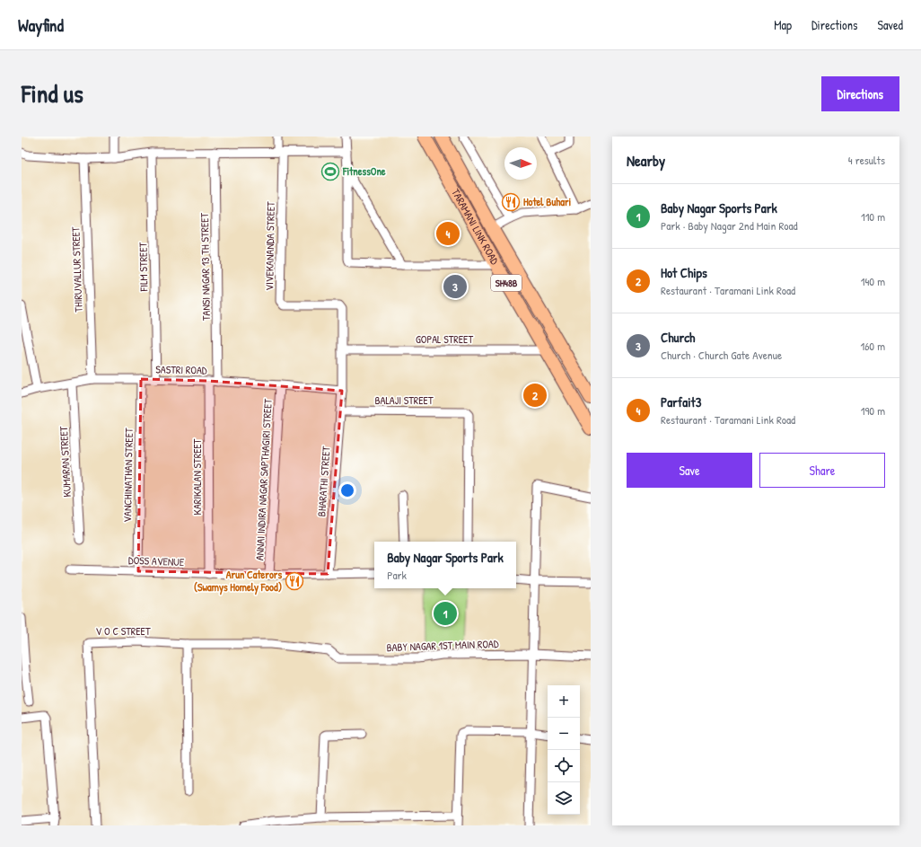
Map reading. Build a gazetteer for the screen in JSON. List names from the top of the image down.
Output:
{
  "streets": {
    "main road": ["TARAMANI LINK ROAD", "SH48B"],
    "street": [
      "VIVEKANANDA STREET",
      "FILM STREET",
      "TANSI NAGAR 13 TH STREET",
      "THIRUVALLUR STREET",
      "GOPAL STREET",
      "SASTRI ROAD",
      "BALAJI STREET",
      "KUMARAN STREET",
      "VANCHINATHAN STREET",
      "KARIKALAN STREET",
      "ANNAI INDIRA NAGAR SAPTHAGIRI STREET",
      "BHARATHI STREET",
      "DOSS AVENUE",
      "V O C STREET",
      "BABY NAGAR 1ST MAIN ROAD"
    ]
  },
  "crossings": [
    ["TARAMANI LINK ROAD", "GOPAL STREET"],
    ["VIVEKANANDA STREET", "GOPAL STREET"],
    ["VIVEKANANDA STREET", "SASTRI ROAD"],
    ["VIVEKANANDA STREET", "BHARATHI STREET"],
    ["FILM STREET", "SASTRI ROAD"],
    ["TANSI NAGAR 13 TH STREET", "SASTRI ROAD"],
    ["THIRUVALLUR STREET", "SASTRI ROAD"],
    ["SASTRI ROAD", "KUMARAN STREET"],
    ["SASTRI ROAD", "VANCHINATHAN STREET"],
    ["SASTRI ROAD", "KARIKALAN STREET"],
    ["SASTRI ROAD", "ANNAI INDIRA NAGAR SAPTHAGIRI STREET"],
    ["SASTRI ROAD", "BHARATHI STREET"],
    ["BALAJI STREET", "BHARATHI STREET"],
    ["VANCHINATHAN STREET", "DOSS AVENUE"],
    ["KARIKALAN STREET", "DOSS AVENUE"],
    ["ANNAI INDIRA NAGAR SAPTHAGIRI STREET", "DOSS AVENUE"],
    ["BHARATHI STREET", "DOSS AVENUE"],
    ["V O C STREET", "BABY NAGAR 1ST MAIN ROAD"]
  ],
  "places": {
    "sports": ["FitnessOne"],
    "restaurant": ["Hotel Buhari", "Arun Caterors (Swamys Homely Food)"]
  },
  "north": "right",
  "page": {
    "header": "Wayfind",
    "nav": ["Map", "Directions", "Saved"],
    "title": "Find us",
    "buttons": [
      "Directions",
      ["Save", "Share"]
    ],
    "heading": ["Nearby", "4 results"],
    "list": [
      {
        "mark": "1",
        "name": "Baby Nagar Sports Park",
        "note": "Park · Baby Nagar 2nd Main Road",
        "value": "110 m"
      },
      {
        "mark": "2",
        "name": "Hot Chips",
        "note": "Restaurant · Taramani Link Road",
        "value": "140 m"
      },
      {
        "mark": "3",
        "name": "Church",
        "note": "Church · Church Gate Avenue",
        "value": "160 m"
      },
      {
        "mark": "4",
        "name": "Parfait3",
        "note": "Restaurant · Taramani Link Road",
        "value": "190 m"
      }
    ],
    "pins": [
      "4",
      "3",
      "2",
      "1"
    ],
    "popup": ["Baby Nagar Sports Park", "Park"],
    "map_buttons": ["+", "−"]
  }
}
